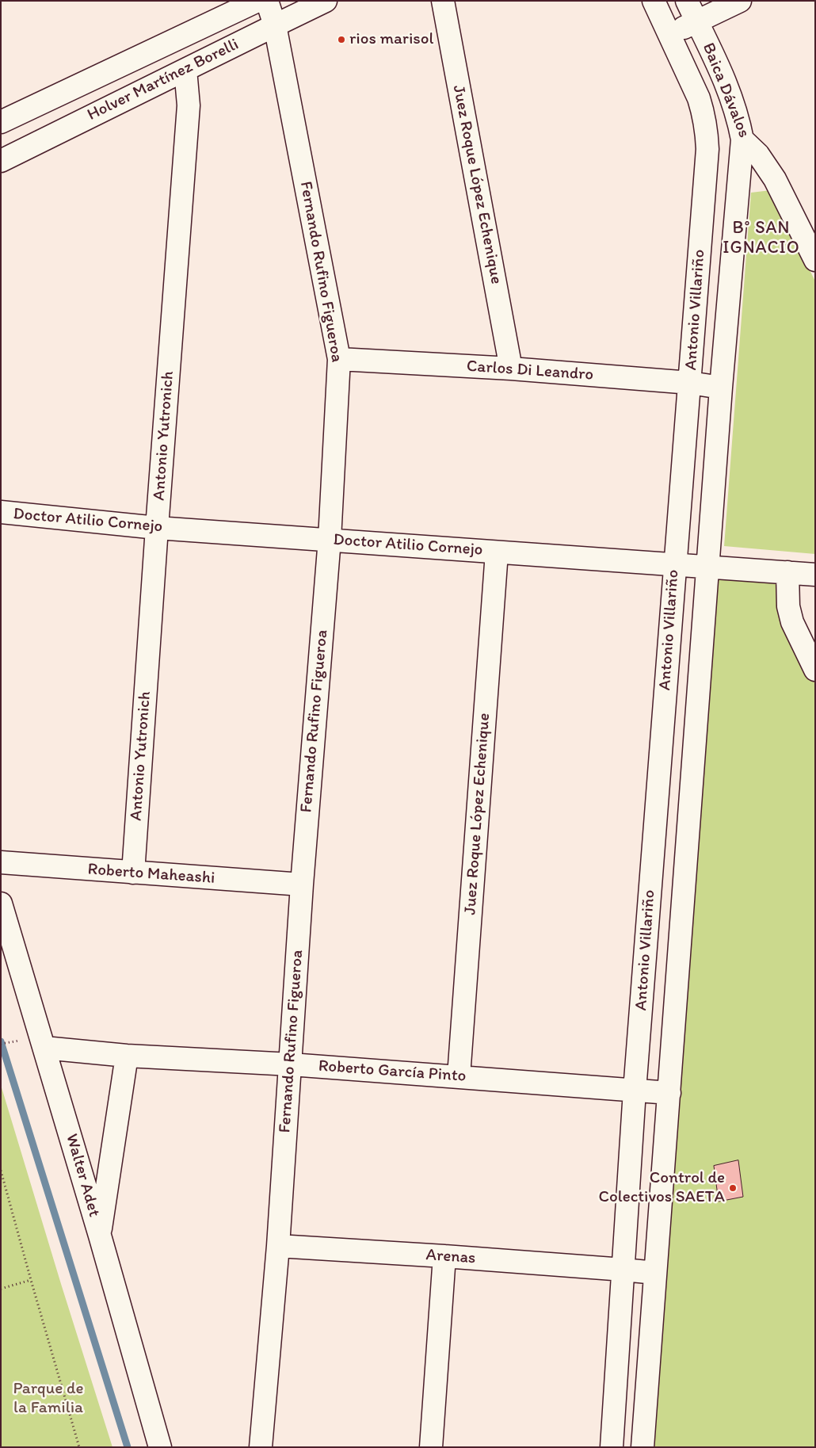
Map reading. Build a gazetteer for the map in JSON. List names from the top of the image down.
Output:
{
  "streets": {
    "street": [
      "Holver Martínez Borelli",
      "Baica Dávalos",
      "Juez Roque López Echenique",
      "Fernando Rufino Figueroa",
      "Antonio Villariño",
      "Carlos Di Leandro",
      "Antonio Yutronich",
      "Doctor Atilio Cornejo",
      "Roberto Maheashi",
      "Roberto García Pinto",
      "Walter Adet",
      "Arenas"
    ]
  },
  "crossings": [
    ["Holver Martínez Borelli", "Fernando Rufino Figueroa"],
    ["Holver Martínez Borelli", "Antonio Yutronich"],
    ["Baica Dávalos", "Antonio Villariño"],
    ["Juez Roque López Echenique", "Carlos Di Leandro"],
    ["Juez Roque López Echenique", "Doctor Atilio Cornejo"],
    ["Juez Roque López Echenique", "Roberto García Pinto"],
    ["Fernando Rufino Figueroa", "Carlos Di Leandro"],
    ["Fernando Rufino Figueroa", "Doctor Atilio Cornejo"],
    ["Fernando Rufino Figueroa", "Roberto Maheashi"],
    ["Fernando Rufino Figueroa", "Roberto García Pinto"],
    ["Fernando Rufino Figueroa", "Arenas"],
    ["Antonio Villariño", "Carlos Di Leandro"],
    ["Antonio Villariño", "Doctor Atilio Cornejo"],
    ["Antonio Villariño", "Roberto García Pinto"],
    ["Antonio Villariño", "Arenas"],
    ["Antonio Yutronich", "Doctor Atilio Cornejo"],
    ["Antonio Yutronich", "Roberto Maheashi"],
    ["Roberto García Pinto", "Walter Adet"]
  ],
  "districts": ["B° SAN IGNACIO"],
  "parks": ["Parque de la Familia"],
  "places": ["rios marisol", "Control de Colectivos SAETA"]
}
